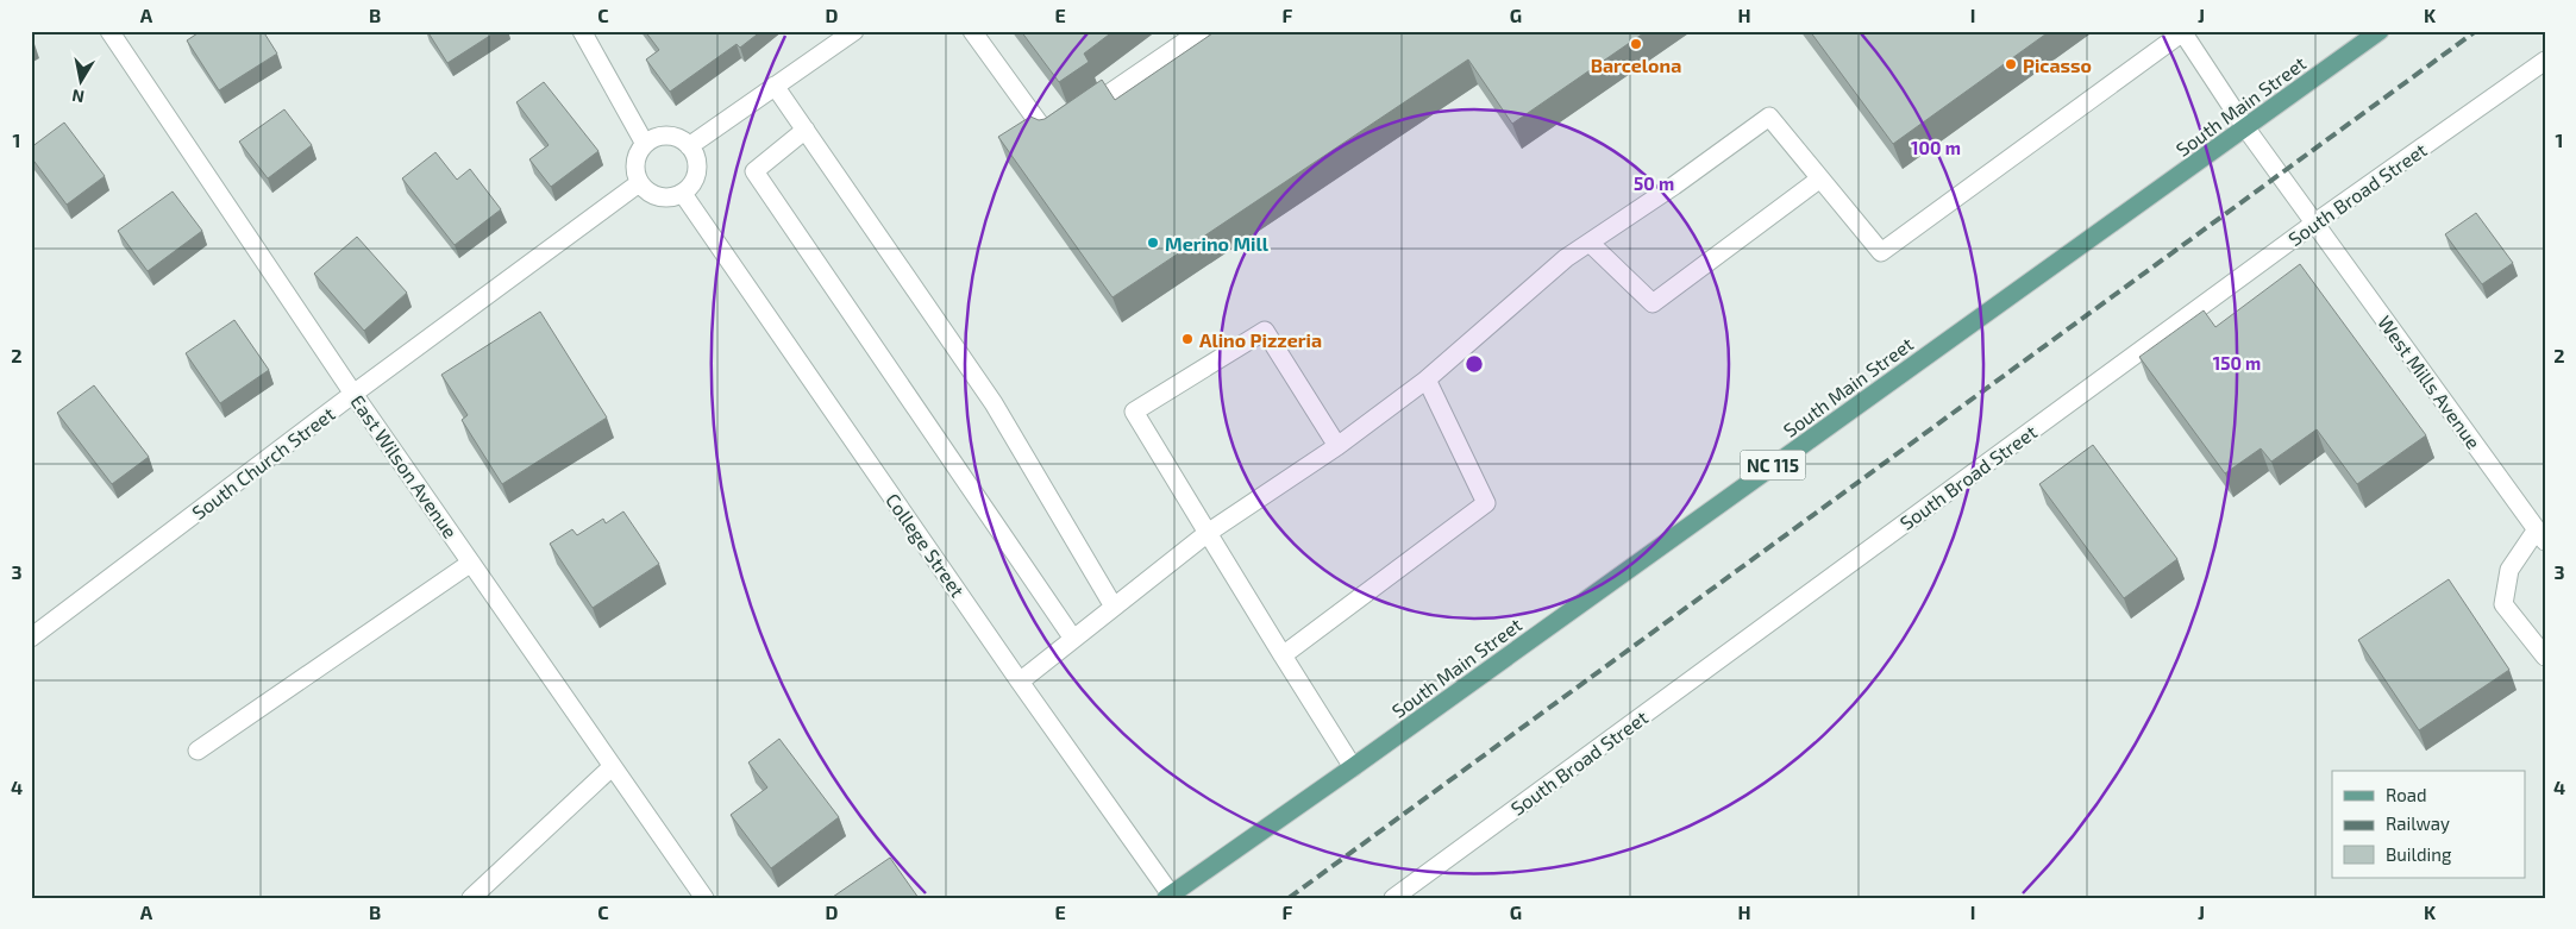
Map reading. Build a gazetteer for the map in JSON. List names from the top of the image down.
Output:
{
  "streets": {
    "main road": ["South Main Street", "NC 115"],
    "street": [
      "South Broad Street",
      "West Mills Avenue",
      "South Church Street",
      "East Wilson Avenue",
      "College Street"
    ]
  },
  "crossings": [
    ["South Main Street", "West Mills Avenue"],
    ["South Main Street", "College Street"],
    ["South Broad Street", "West Mills Avenue"],
    ["South Church Street", "East Wilson Avenue"],
    ["South Church Street", "College Street"]
  ],
  "places": [
    "Barcelona",
    "Picasso",
    "Merino Mill",
    "Alino Pizzeria"
  ],
  "legend": ["Road", "Railway", "Building"],
  "north": "bottom",
  "grid": {
    "columns": [
      "A",
      "B",
      "C",
      "D",
      "E",
      "F",
      "G",
      "H",
      "I",
      "J",
      "K"
    ],
    "rows": [
      "1",
      "2",
      "3",
      "4"
    ]
  },
  "rings": ["100 m", "50 m", "150 m"]
}
